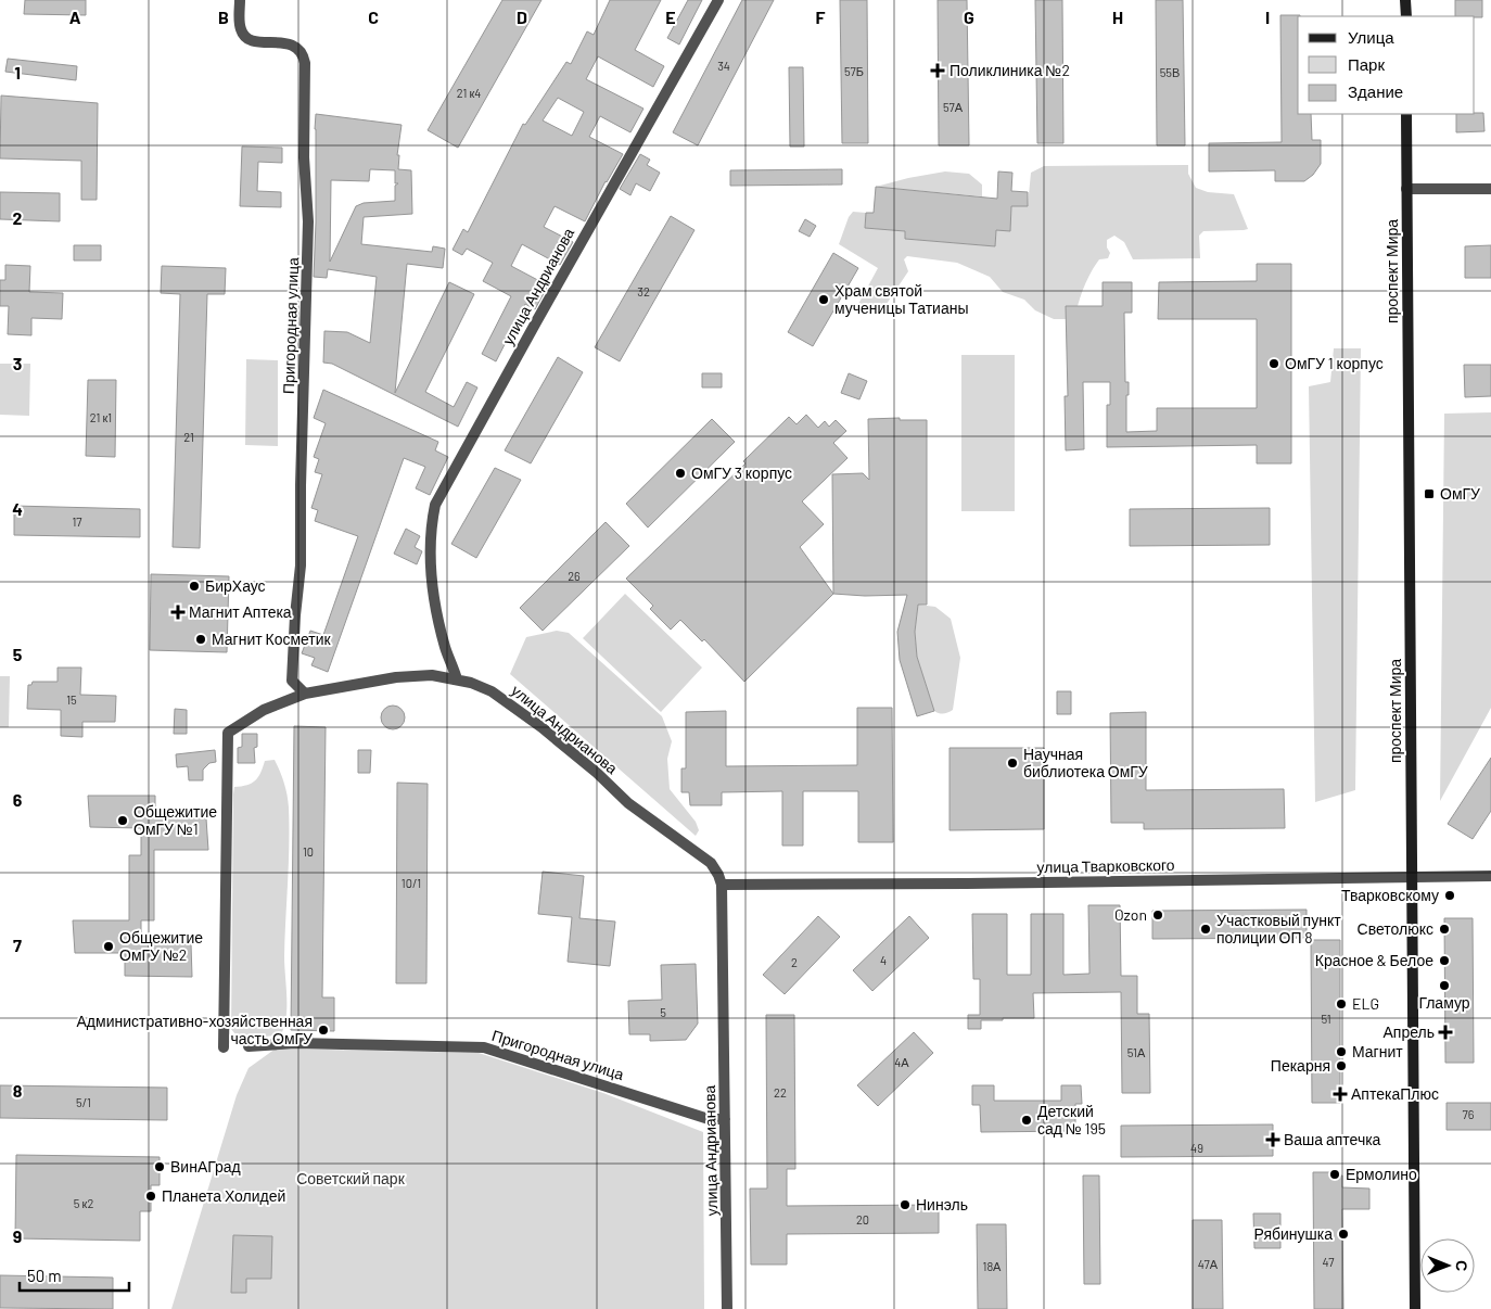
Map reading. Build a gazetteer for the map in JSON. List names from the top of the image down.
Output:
{
  "streets": {
    "main road": ["проспект Мира"],
    "street": ["улица Андрианова", "Пригородная улица", "улица Тварковского"]
  },
  "crossings": [
    ["проспект Мира", "улица Тварковского"],
    ["улица Андрианова", "Пригородная улица"],
    ["улица Андрианова", "улица Тварковского"]
  ],
  "parks": ["Советский парк"],
  "places": {
    "health": [
      "Поликлиника №2",
      "Магнит Аптека",
      "Апрель",
      "АптекаПлюс",
      "Ваша аптечка"
    ],
    "other": [
      "Храм святой мученицы Татианы",
      "ОмГУ 1 корпус",
      "ОмГУ 3 корпус",
      "БирХаус",
      "Магнит Косметик",
      "Научная библиотека ОмГУ",
      "Общежитие ОмГУ №1",
      "Тварковскому",
      "Ozon",
      "Участковый пункт полиции ОП 8",
      "Светолюкс",
      "Общежитие ОмГУ №2",
      "Красное & Белое",
      "Гламур",
      "ELG",
      "Административно-хозяйственная часть ОмГУ",
      "Магнит",
      "Пекарня",
      "Детский сад № 195",
      "ВинАГрад",
      "Ермолино",
      "Планета Холидей",
      "Нинэль",
      "Рябинушка"
    ],
    "transit": ["ОмГУ"]
  },
  "house_numbers": [
    "34",
    "57Б",
    "55В",
    "21 к4",
    "57А",
    "32",
    "21 к1",
    "21",
    "17",
    "26",
    "15",
    "10",
    "10/1",
    "4",
    "2",
    "5",
    "51",
    "51А",
    "4А",
    "22",
    "5/1",
    "76",
    "49",
    "5 к2",
    "20",
    "47",
    "47А",
    "18А"
  ],
  "legend": ["Улица", "Парк", "Здание"],
  "scale_bar": "50 m",
  "north": "right",
  "grid": {
    "columns": [
      "A",
      "B",
      "C",
      "D",
      "E",
      "F",
      "G",
      "H",
      "I"
    ],
    "rows": [
      "1",
      "2",
      "3",
      "4",
      "5",
      "6",
      "7",
      "8",
      "9"
    ]
  }
}
